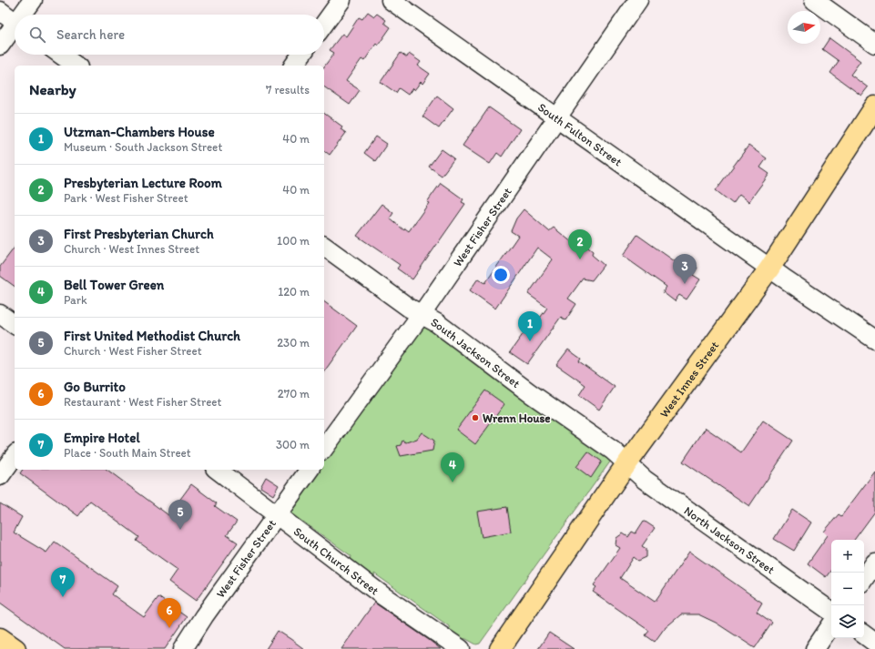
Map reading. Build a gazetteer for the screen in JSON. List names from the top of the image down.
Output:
{
  "streets": {
    "main road": ["West Innes Street"],
    "street": [
      "South Fulton Street",
      "West Fisher Street",
      "South Jackson Street",
      "North Jackson Street",
      "South Church Street"
    ]
  },
  "crossings": [
    ["South Fulton Street", "West Fisher Street"],
    ["South Fulton Street", "West Innes Street"],
    ["West Fisher Street", "South Jackson Street"],
    ["West Fisher Street", "South Church Street"],
    ["South Jackson Street", "West Innes Street"],
    ["South Jackson Street", "North Jackson Street"],
    ["West Innes Street", "North Jackson Street"]
  ],
  "places": ["Wrenn House"],
  "north": "right",
  "page": {
    "search": "Search here",
    "heading": ["Nearby", "7 results"],
    "list": [
      {
        "mark": "1",
        "name": "Utzman-Chambers House",
        "note": "Museum · South Jackson Street",
        "value": "40 m"
      },
      {
        "mark": "2",
        "name": "Presbyterian Lecture Room",
        "note": "Park · West Fisher Street",
        "value": "40 m"
      },
      {
        "mark": "3",
        "name": "First Presbyterian Church",
        "note": "Church · West Innes Street",
        "value": "100 m"
      },
      {
        "mark": "4",
        "name": "Bell Tower Green",
        "note": "Park",
        "value": "120 m"
      },
      {
        "mark": "5",
        "name": "First United Methodist Church",
        "note": "Church · West Fisher Street",
        "value": "230 m"
      },
      {
        "mark": "6",
        "name": "Go Burrito",
        "note": "Restaurant · West Fisher Street",
        "value": "270 m"
      },
      {
        "mark": "7",
        "name": "Empire Hotel",
        "note": "Place · South Main Street",
        "value": "300 m"
      }
    ],
    "pins": [
      "2",
      "3",
      "1",
      "4",
      "5",
      "7",
      "6"
    ],
    "map_buttons": ["+", "−"]
  }
}
